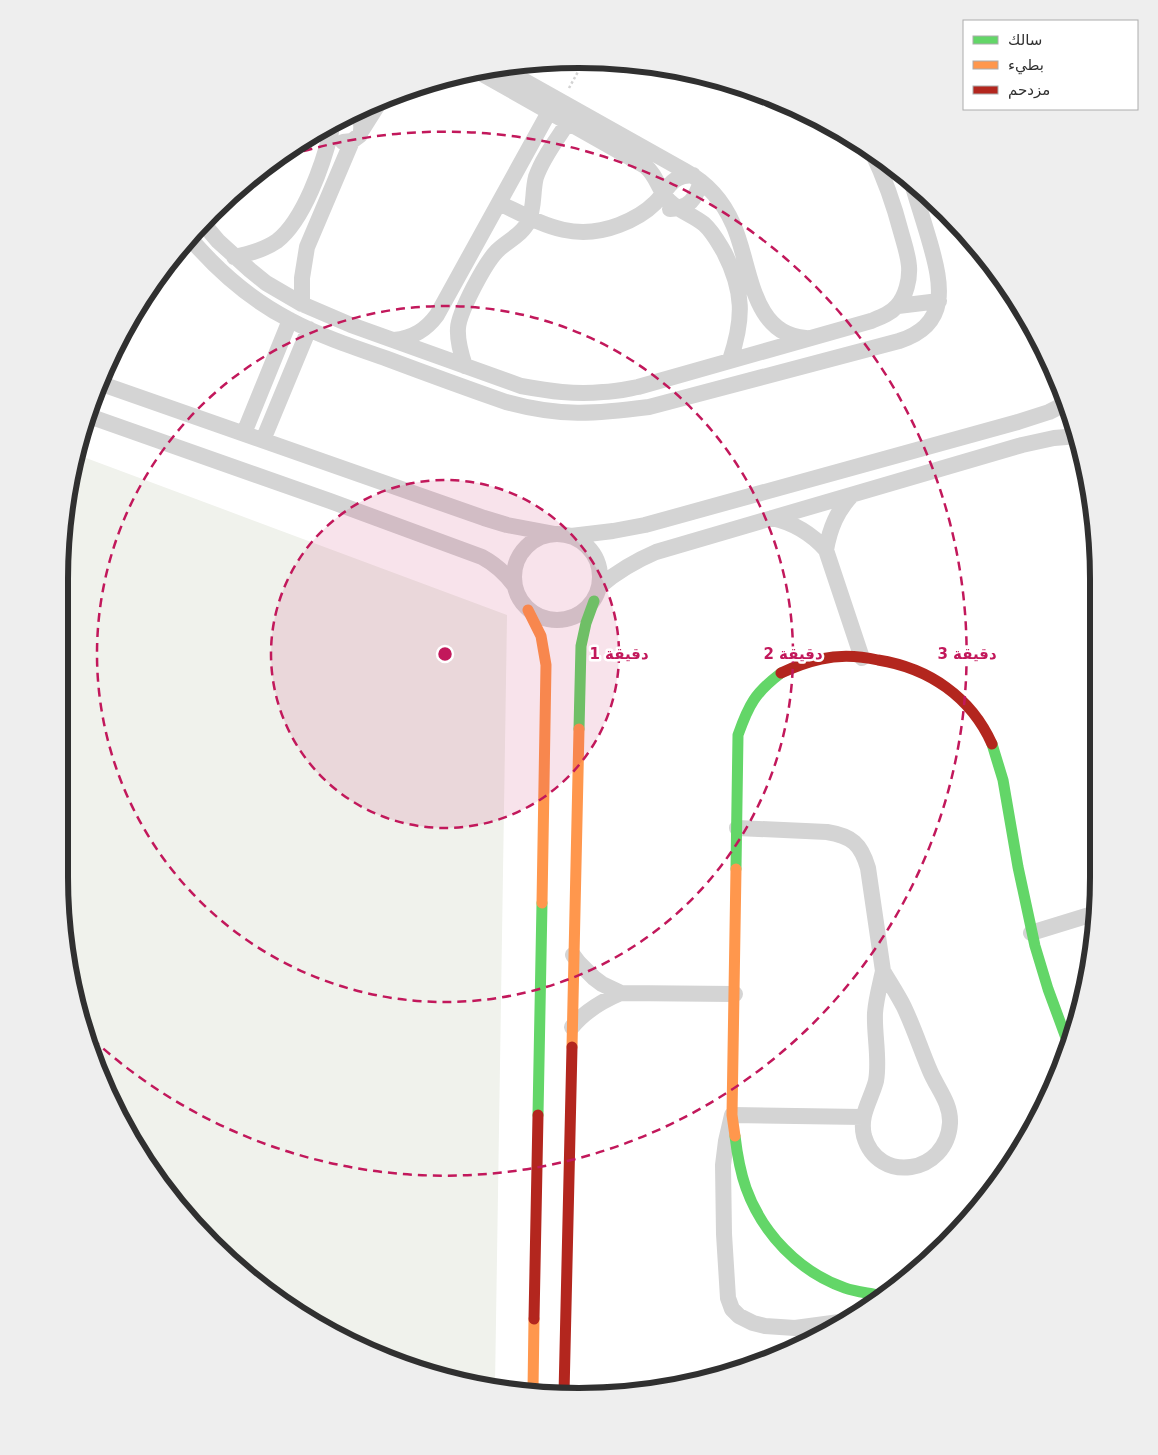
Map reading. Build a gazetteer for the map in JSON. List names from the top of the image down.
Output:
{
  "legend": ["سالك", "بطيء", "مزدحم"],
  "rings": ["1 دقيقة", "2 دقيقة", "3 دقيقة"]
}
